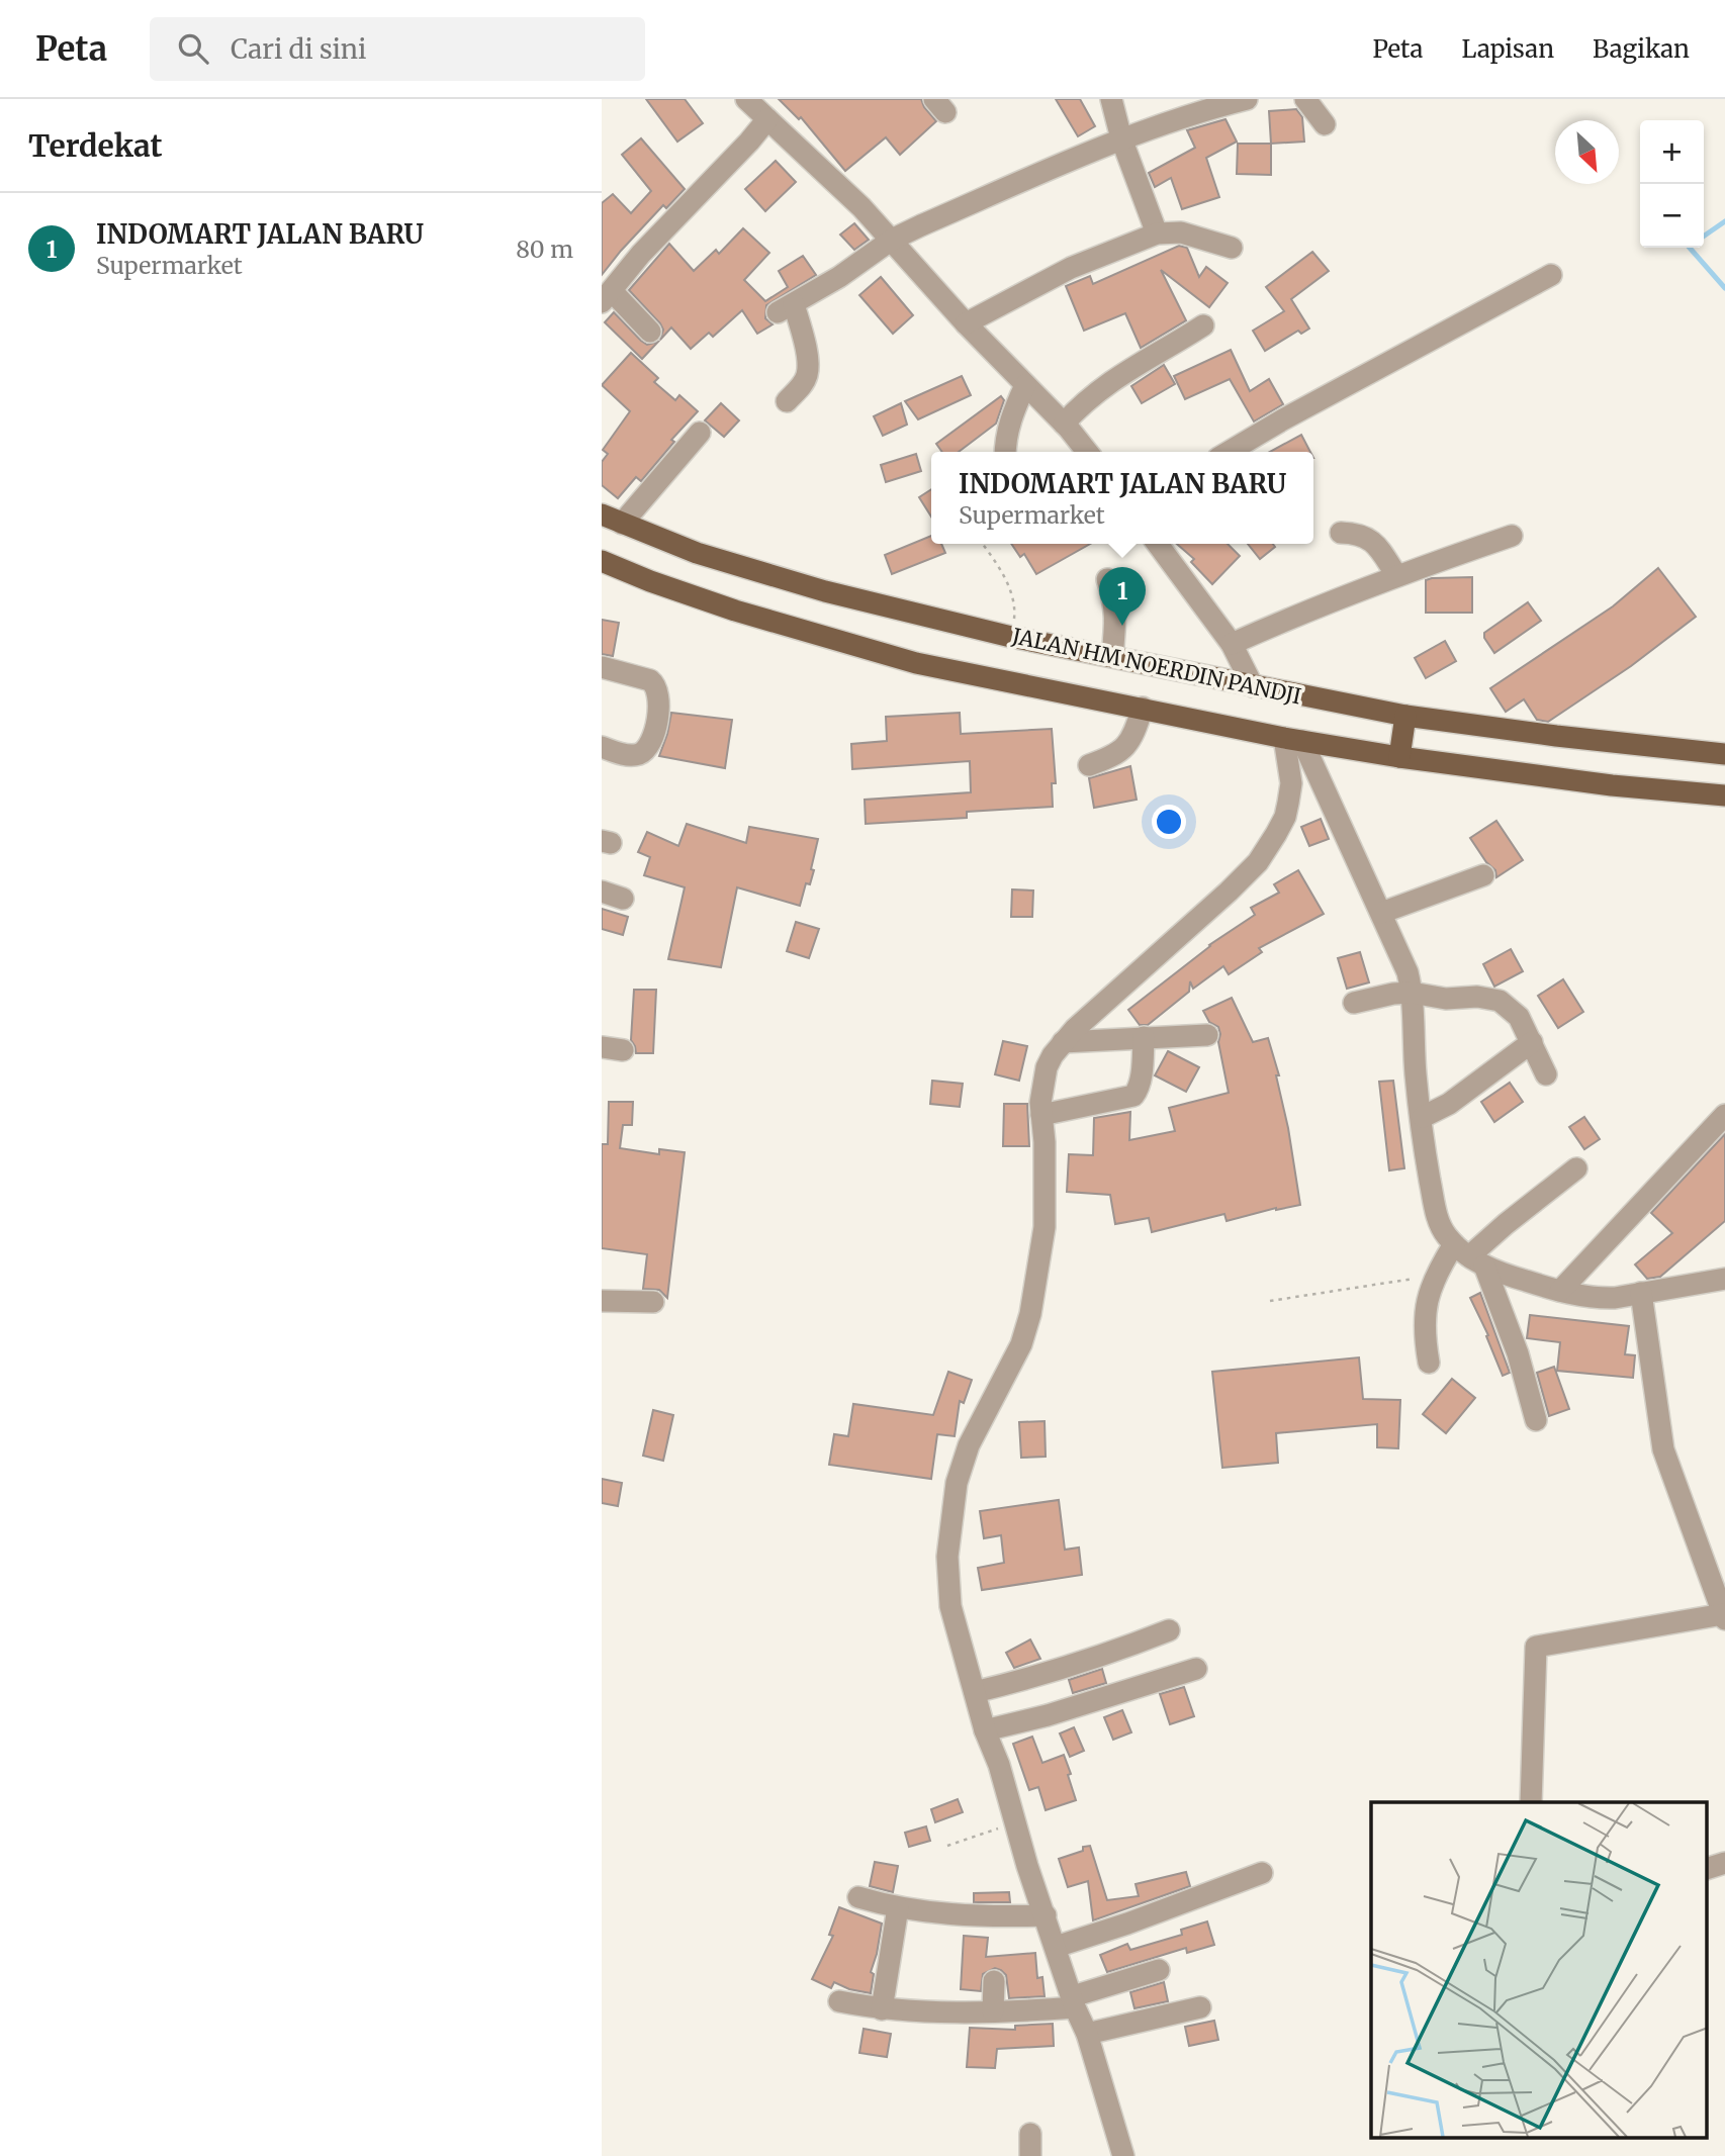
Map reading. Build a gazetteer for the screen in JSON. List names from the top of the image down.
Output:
{
  "streets": {
    "main road": ["JALAN HM NOERDIN PANDJI"]
  },
  "north": "bottom right",
  "page": {
    "header": "Peta",
    "search": "Cari di sini",
    "nav": ["Peta", "Lapisan", "Bagikan"],
    "heading": "Terdekat",
    "map_buttons": ["+", "−"],
    "list": [
      {
        "mark": "1",
        "name": "INDOMART JALAN BARU",
        "note": "Supermarket",
        "value": "80 m"
      }
    ],
    "popup": ["INDOMART JALAN BARU", "Supermarket"],
    "pins": "1"
  }
}
